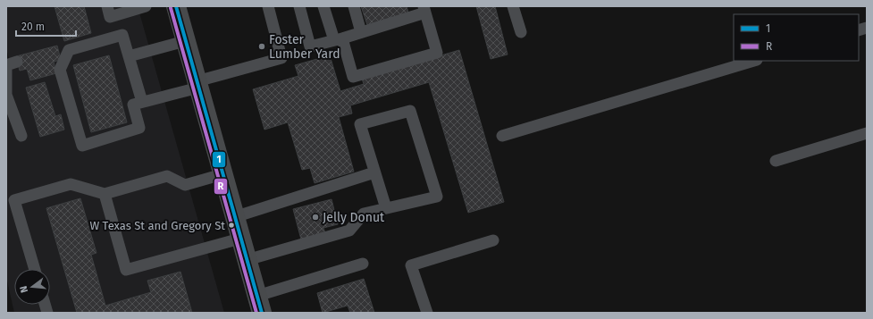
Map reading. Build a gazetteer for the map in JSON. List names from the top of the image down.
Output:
{
  "places": ["Foster Lumber Yard", "Jelly Donut", "W Texas St and Gregory St"],
  "lines": ["transit line 1", "transit line R"],
  "legend": ["1", "R"],
  "scale_bar": "20 m",
  "north": "left"
}
